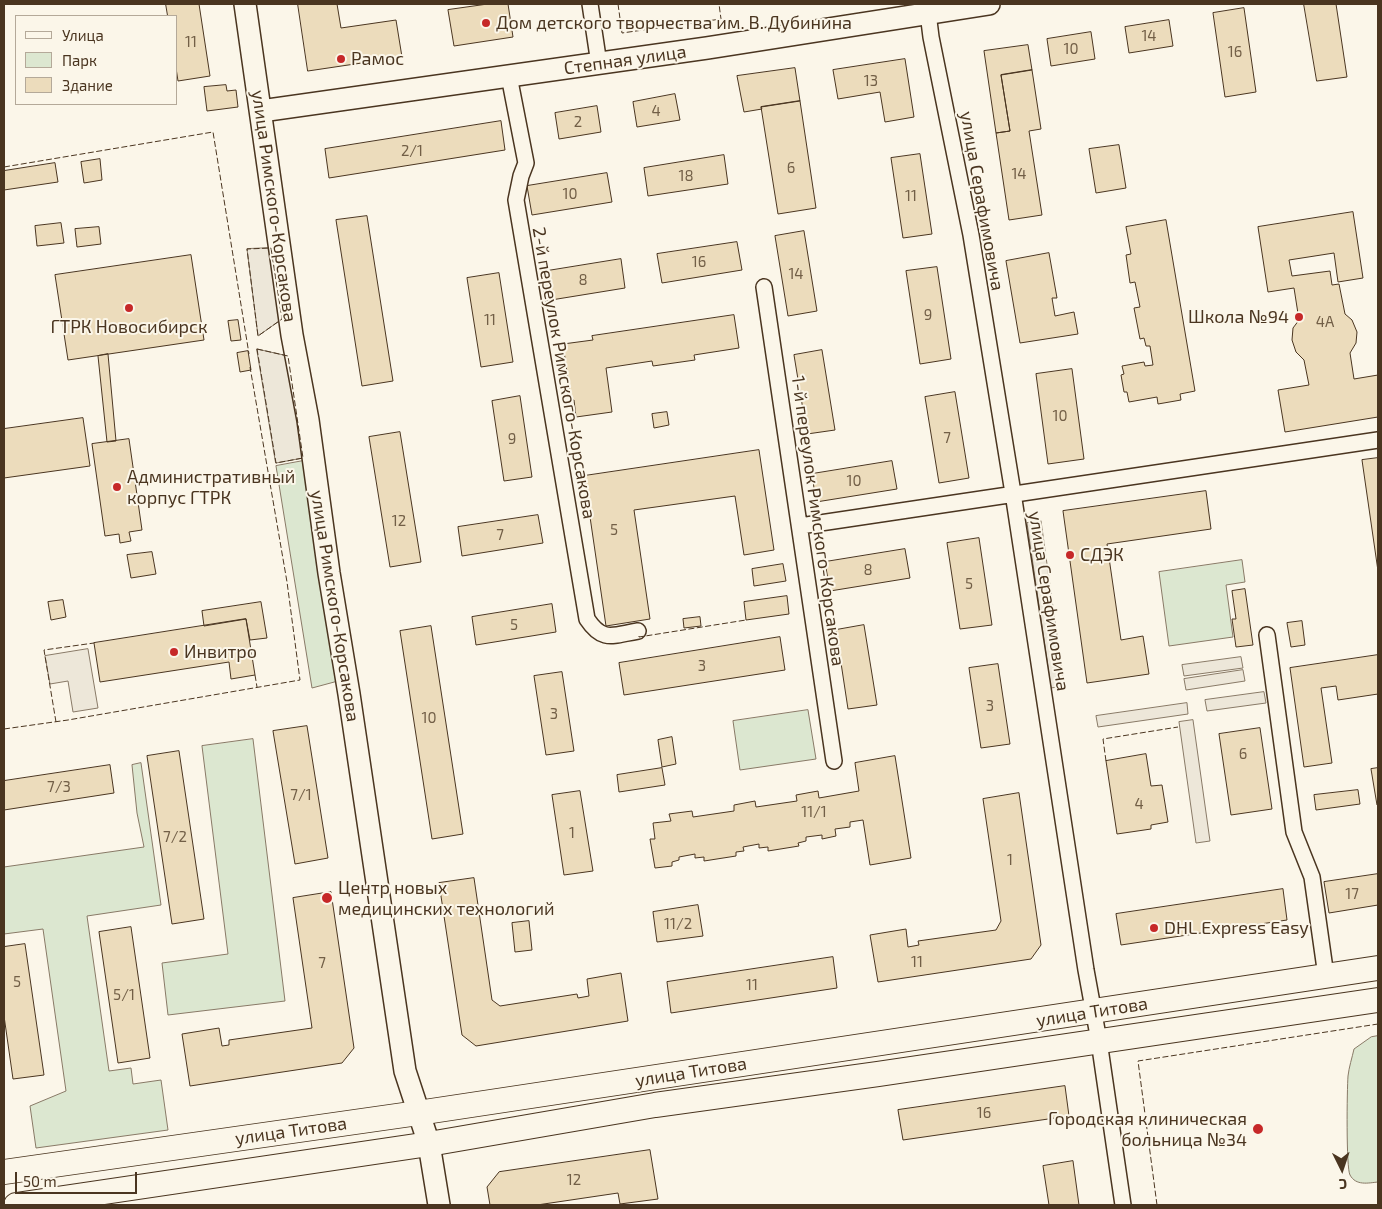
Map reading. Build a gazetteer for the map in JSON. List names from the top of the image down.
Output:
{
  "streets": {
    "main road": ["улица Титова"],
    "street": [
      "Степная улица",
      "улица Серафимовича",
      "улица Римского-Корсакова",
      "2-й переулок Римского-Корсакова",
      "1-й переулок Римского-Корсакова"
    ]
  },
  "crossings": [
    ["Степная улица", "улица Серафимовича"],
    ["Степная улица", "улица Римского-Корсакова"],
    ["Степная улица", "2-й переулок Римского-Корсакова"],
    ["улица Серафимовича", "улица Титова"],
    ["улица Римского-Корсакова", "улица Титова"]
  ],
  "places": [
    "Дом детского творчества им. В. Дубинина",
    "Рамос",
    "ГТРК Новосибирск",
    "Школа №94",
    "Административный корпус ГТРК",
    "СДЭК",
    "Инвитро",
    "Центр новых медицинских технологий",
    "DHL Express Easy",
    "Городская клиническая больница №34"
  ],
  "house_numbers": [
    "14",
    "11",
    "10",
    "16",
    "13",
    "4",
    "2",
    "2/1",
    "6",
    "14",
    "18",
    "10",
    "11",
    "16",
    "14",
    "8",
    "9",
    "11",
    "4А",
    "10",
    "7",
    "9",
    "10",
    "12",
    "5",
    "7",
    "8",
    "5",
    "5",
    "3",
    "3",
    "3",
    "10",
    "6",
    "7/3",
    "7/1",
    "4",
    "11/1",
    "1",
    "7/2",
    "1",
    "17",
    "11/2",
    "11",
    "7",
    "5",
    "11",
    "5/1",
    "16",
    "12"
  ],
  "legend": ["Улица", "Парк", "Здание"],
  "scale_bar": "50 m",
  "north": "bottom"
}
